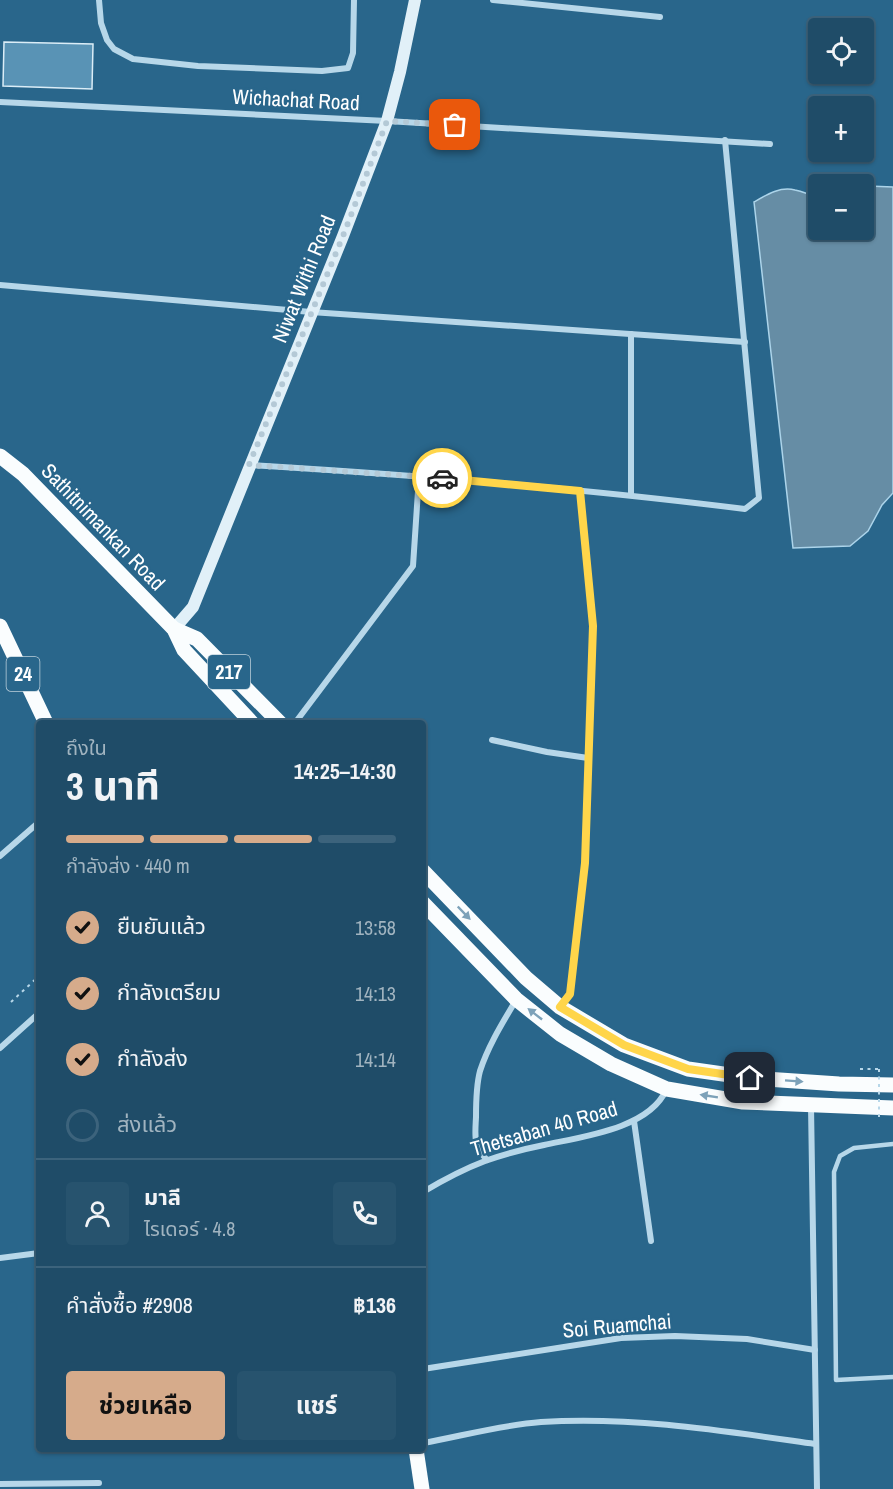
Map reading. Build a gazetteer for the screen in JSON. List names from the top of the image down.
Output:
{
  "streets": {
    "main road": [
      "Niwat Withi Road",
      "Sathitnimankan Road",
      "217",
      "24"
    ],
    "street": ["Wichachat Road", "Thetsaban 40 Road", "Soi Ruamchai"]
  },
  "crossings": [
    ["Wichachat Road", "Niwat Withi Road"],
    ["Niwat Withi Road", "Sathitnimankan Road"]
  ],
  "page": {
    "map_buttons": ["+", "−"],
    "heading": ["3 นาที", "ถึงใน", "14:25–14:30"],
    "panel": [
      "มาลี",
      "ไรเดอร์ · 4.8",
      "คำสั่งซื้อ #2908",
      "฿136"
    ],
    "bar": "กำลังส่ง · 440 m",
    "list": [
      ["ยืนยันแล้ว", "13:58"],
      ["กำลังเตรียม", "14:13"],
      ["กำลังส่ง", "14:14"],
      "ส่งแล้ว"
    ],
    "buttons": ["ช่วยเหลือ", "แชร์"]
  }
}
